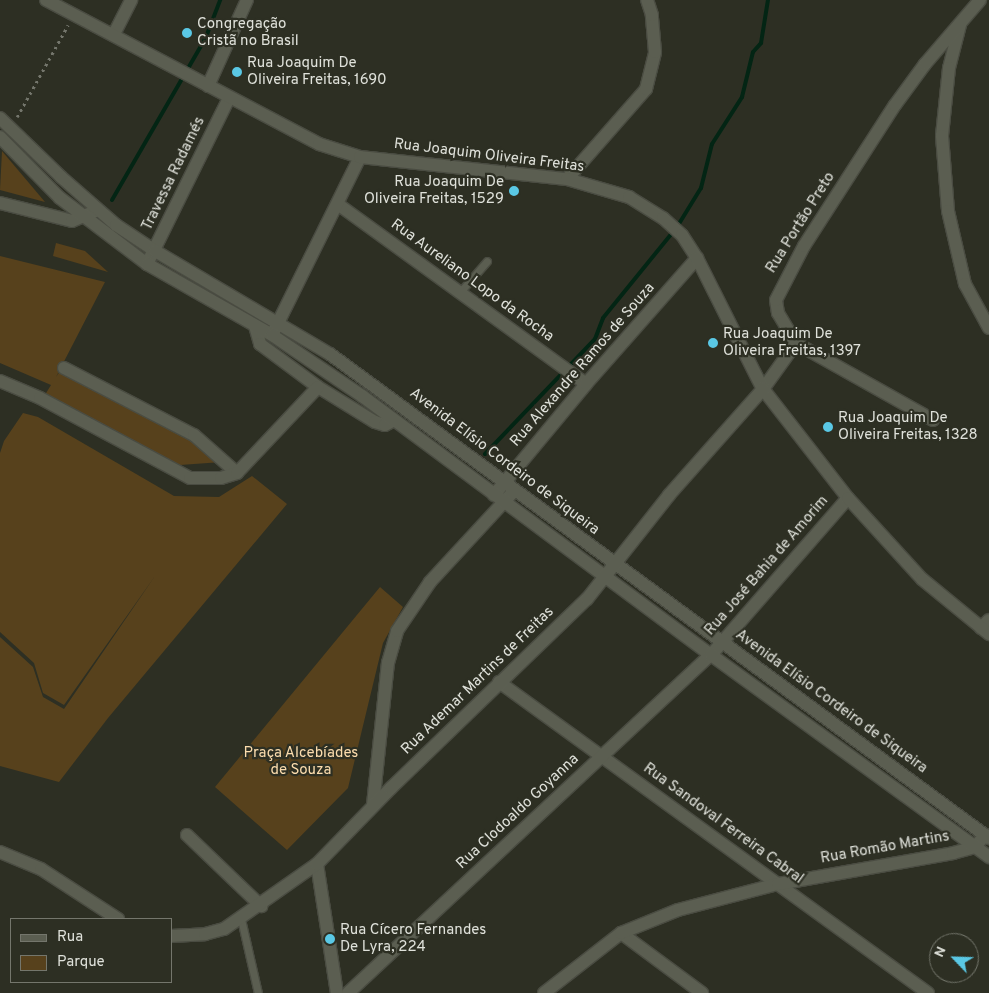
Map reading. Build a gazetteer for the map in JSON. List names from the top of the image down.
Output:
{
  "streets": {
    "street": [
      "Rua Joaquim Oliveira Freitas",
      "Travessa Radamés",
      "Rua Portão Preto",
      "Rua Aureliano Lopo da Rocha",
      "Rua Alexandre Ramos de Souza",
      "Avenida Elísio Cordeiro de Siqueira",
      "Rua José Bahia de Amorim",
      "Rua Ademar Martins de Freitas",
      "Rua Clodoaldo Goyanna",
      "Rua Sandoval Ferreira Cabral",
      "Rua Romão Martins"
    ]
  },
  "crossings": [
    ["Rua Joaquim Oliveira Freitas", "Travessa Radamés"],
    ["Rua Joaquim Oliveira Freitas", "Rua Alexandre Ramos de Souza"],
    ["Rua Joaquim Oliveira Freitas", "Rua José Bahia de Amorim"],
    ["Rua Joaquim Oliveira Freitas", "Rua Ademar Martins de Freitas"],
    ["Travessa Radamés", "Avenida Elísio Cordeiro de Siqueira"],
    ["Rua Portão Preto", "Rua Ademar Martins de Freitas"],
    ["Rua Aureliano Lopo da Rocha", "Rua Alexandre Ramos de Souza"],
    ["Rua Alexandre Ramos de Souza", "Avenida Elísio Cordeiro de Siqueira"],
    ["Avenida Elísio Cordeiro de Siqueira", "Rua José Bahia de Amorim"],
    ["Avenida Elísio Cordeiro de Siqueira", "Rua Ademar Martins de Freitas"],
    ["Avenida Elísio Cordeiro de Siqueira", "Rua Clodoaldo Goyanna"],
    ["Avenida Elísio Cordeiro de Siqueira", "Rua Romão Martins"],
    ["Rua José Bahia de Amorim", "Rua Clodoaldo Goyanna"],
    ["Rua Ademar Martins de Freitas", "Rua Sandoval Ferreira Cabral"],
    ["Rua Clodoaldo Goyanna", "Rua Sandoval Ferreira Cabral"],
    ["Rua Sandoval Ferreira Cabral", "Rua Romão Martins"]
  ],
  "parks": ["Praça Alcebíades de Souza"],
  "places": [
    "Congregação Cristã no Brasil",
    "Rua Joaquim De Oliveira Freitas, 1690",
    "Rua Joaquim De Oliveira Freitas, 1529",
    "Rua Joaquim De Oliveira Freitas, 1397",
    "Rua Joaquim De Oliveira Freitas, 1328",
    "Rua Cícero Fernandes De Lyra, 224"
  ],
  "legend": ["Rua", "Parque"],
  "north": "top left"
}
